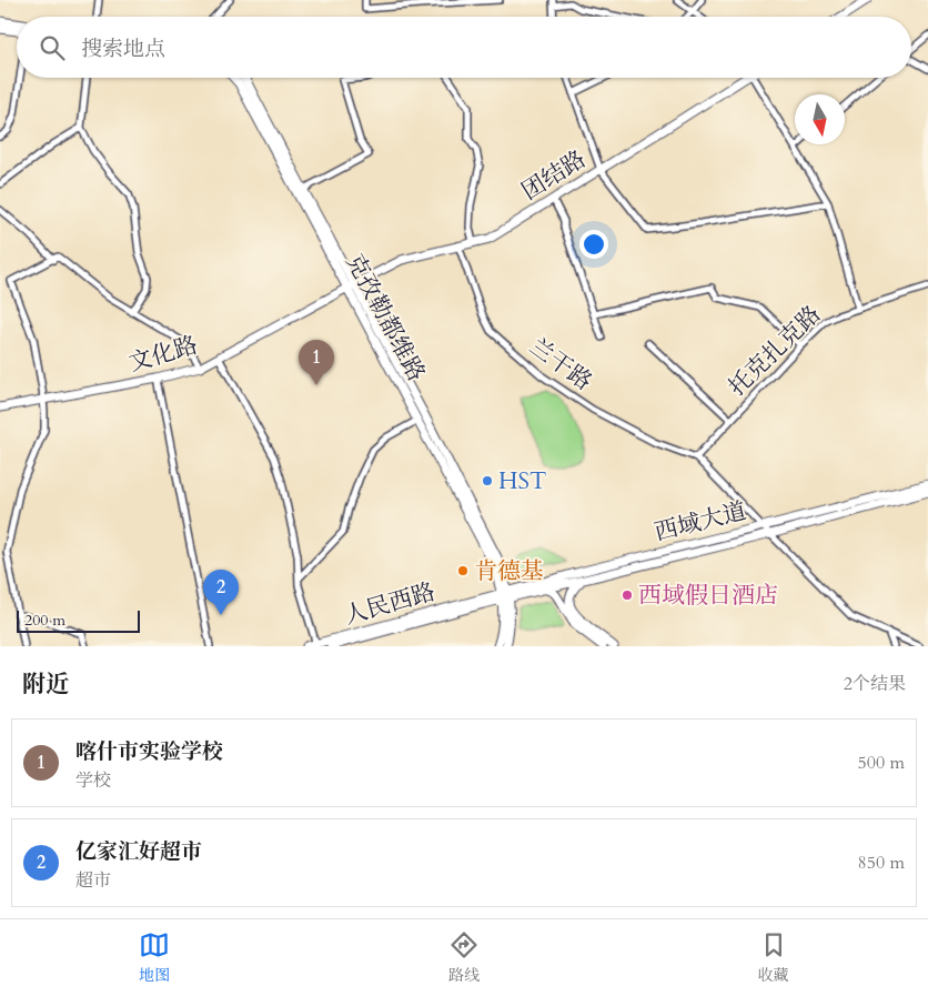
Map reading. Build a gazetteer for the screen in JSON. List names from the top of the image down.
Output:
{
  "streets": {
    "main road": [
      "团结路",
      "克孜勒都维路",
      "文化路",
      "西域大道",
      "人民西路"
    ],
    "street": ["托克扎克路", "兰干路"]
  },
  "crossings": [
    ["团结路", "克孜勒都维路"],
    ["团结路", "文化路"],
    ["团结路", "兰干路"],
    ["克孜勒都维路", "文化路"],
    ["克孜勒都维路", "西域大道"],
    ["托克扎克路", "兰干路"],
    ["西域大道", "人民西路"]
  ],
  "places": ["HST", "肯德基", "西域假日酒店"],
  "scale_bar": "200 m",
  "north": "bottom",
  "page": {
    "search": "搜索地点",
    "pins": ["1", "2"],
    "scale": "200 m",
    "heading": ["附近", "2个结果"],
    "list": [
      {
        "mark": "1",
        "name": "喀什市实验学校",
        "note": "学校",
        "value": "500 m"
      },
      {
        "mark": "2",
        "name": "亿家汇好超市",
        "note": "超市",
        "value": "850 m"
      }
    ],
    "nav": ["地图", "路线", "收藏"]
  }
}
